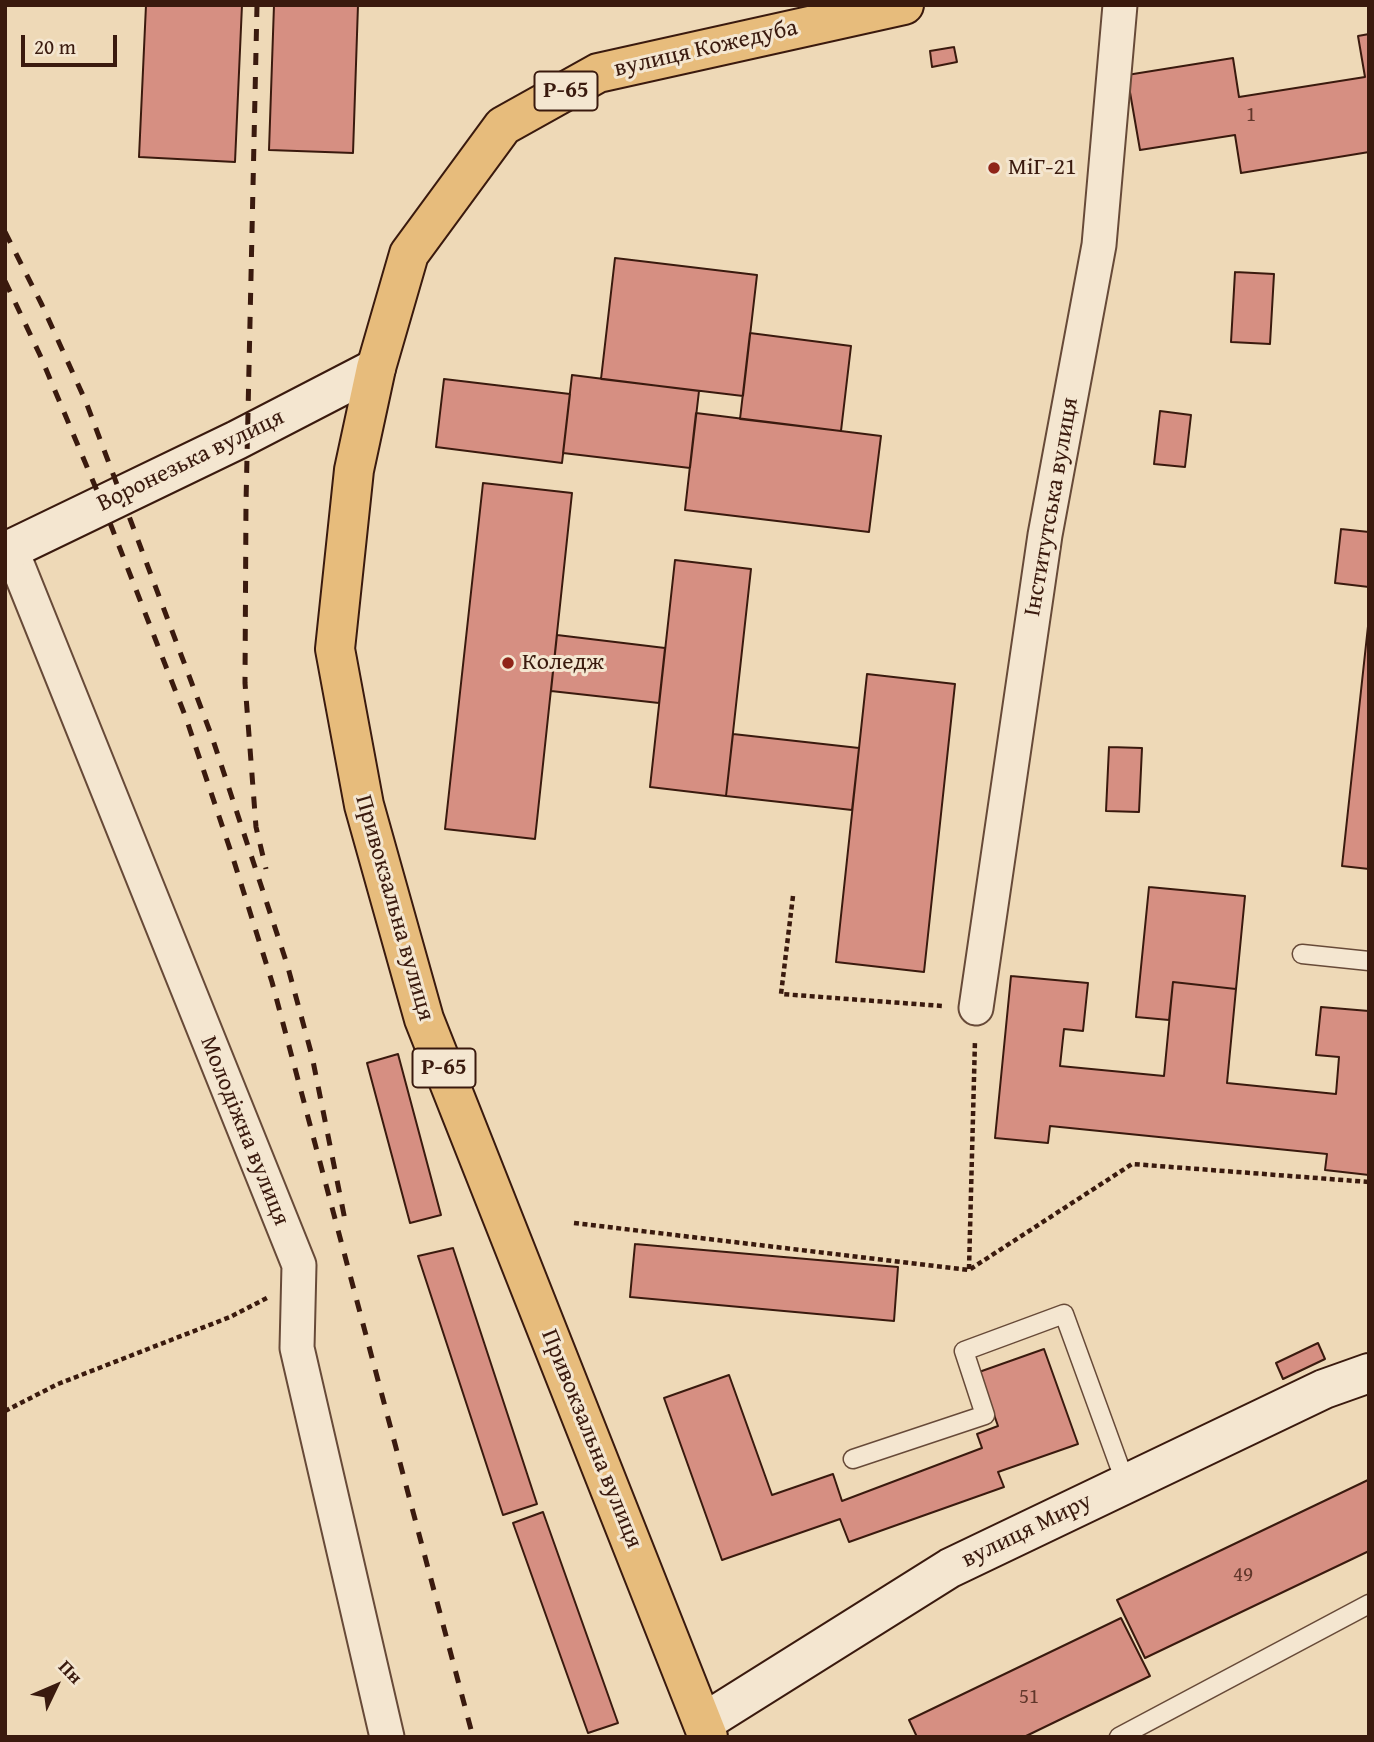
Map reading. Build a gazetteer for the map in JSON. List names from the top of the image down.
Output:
{
  "streets": {
    "main road": [
      "вулиця Кожедуба",
      "Р-65",
      "Воронезька вулиця",
      "Привокзальна вулиця",
      "вулиця Миру"
    ],
    "street": ["Інститутська вулиця", "Молодіжна вулиця"]
  },
  "crossings": [
    ["вулиця Кожедуба", "Воронезька вулиця"],
    ["вулиця Кожедуба", "Привокзальна вулиця"],
    ["Воронезька вулиця", "Привокзальна вулиця"],
    ["Воронезька вулиця", "Молодіжна вулиця"],
    ["Привокзальна вулиця", "вулиця Миру"]
  ],
  "places": ["МіГ-21", "Коледж"],
  "house_numbers": ["1", "49", "51"],
  "scale_bar": "20 m",
  "north": "top right"
}
